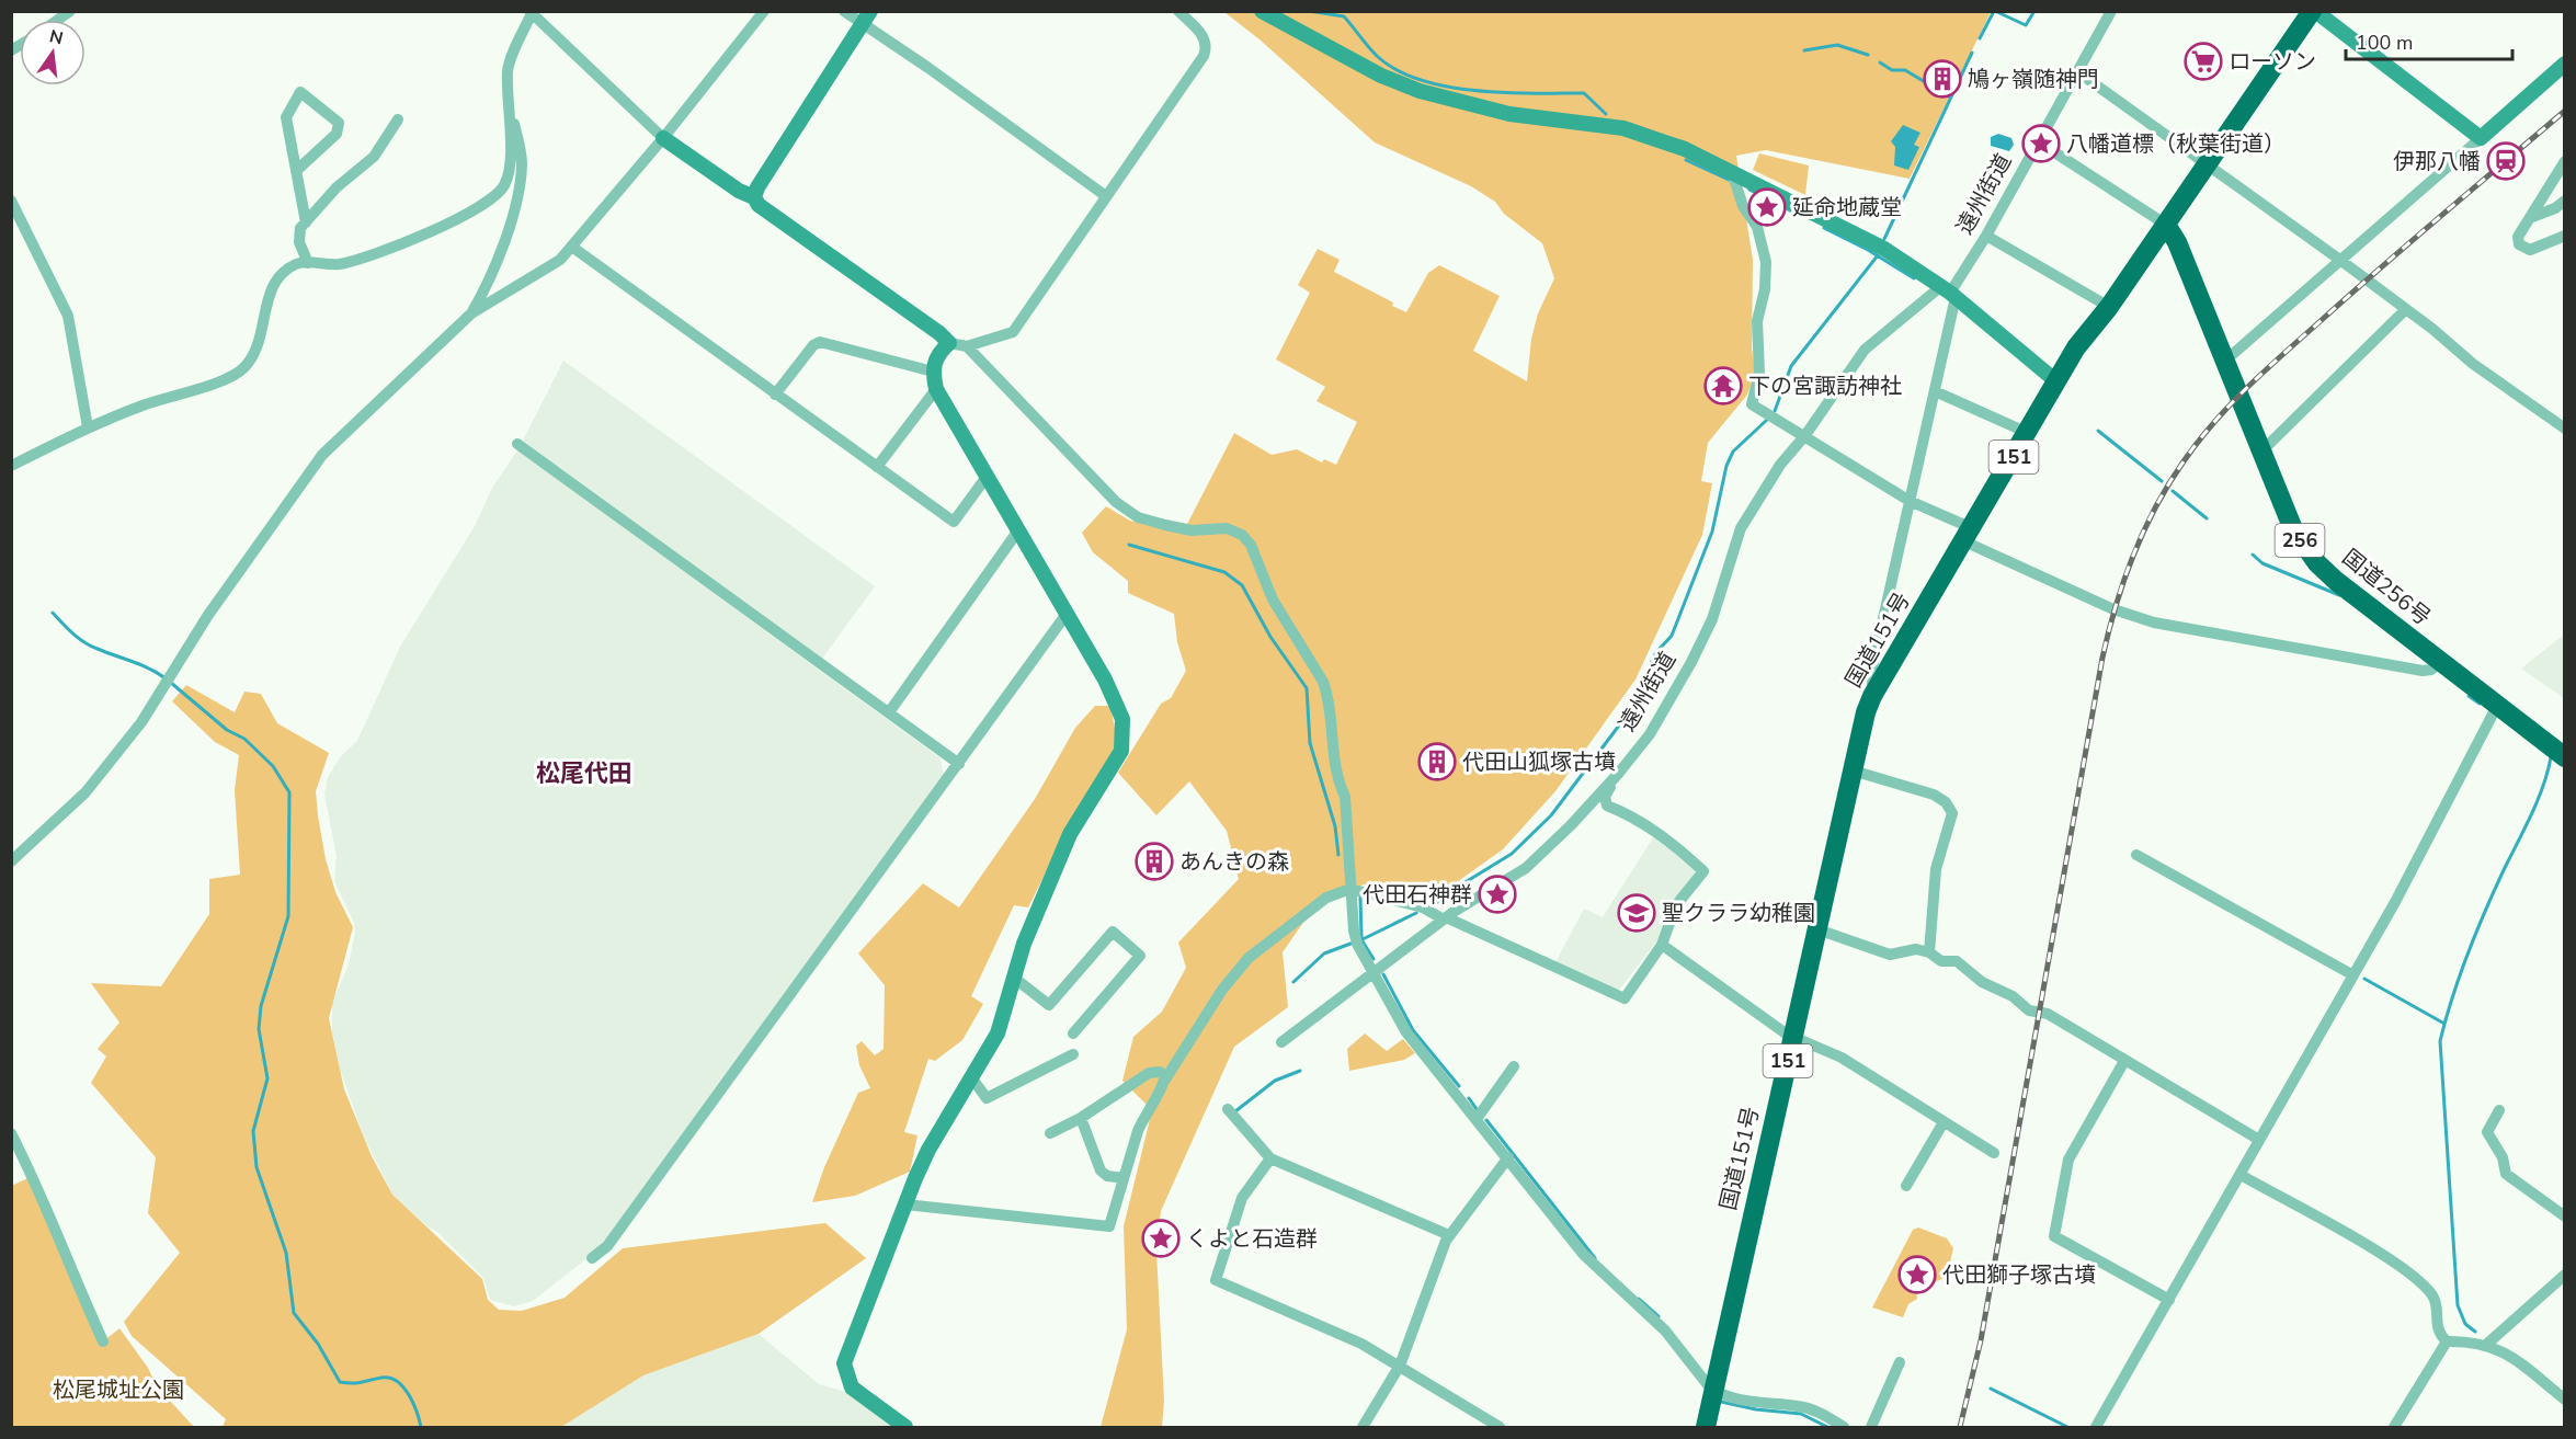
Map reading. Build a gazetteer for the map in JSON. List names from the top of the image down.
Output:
{
  "streets": {
    "highway": [
      "151",
      "256",
      "国道256号",
      "国道151号"
    ],
    "street": ["遠州街道"]
  },
  "crossings": [
    ["遠州街道", "国道151号"],
    ["国道256号", "国道151号"]
  ],
  "districts": ["松尾代田"],
  "parks": ["松尾城址公園"],
  "places": {
    "supermarket": ["ローソン"],
    "building": ["鳩ヶ嶺随神門", "代田山狐塚古墳", "あんきの森"],
    "place": [
      "八幡道標（秋葉街道）",
      "延命地蔵堂",
      "代田石神群",
      "くよと石造群",
      "代田獅子塚古墳"
    ],
    "station": ["伊那八幡"],
    "temple": ["下の宮諏訪神社"],
    "school or university": ["聖クララ幼稚園"]
  },
  "scale_bar": "100 m",
  "north": "top"
}
